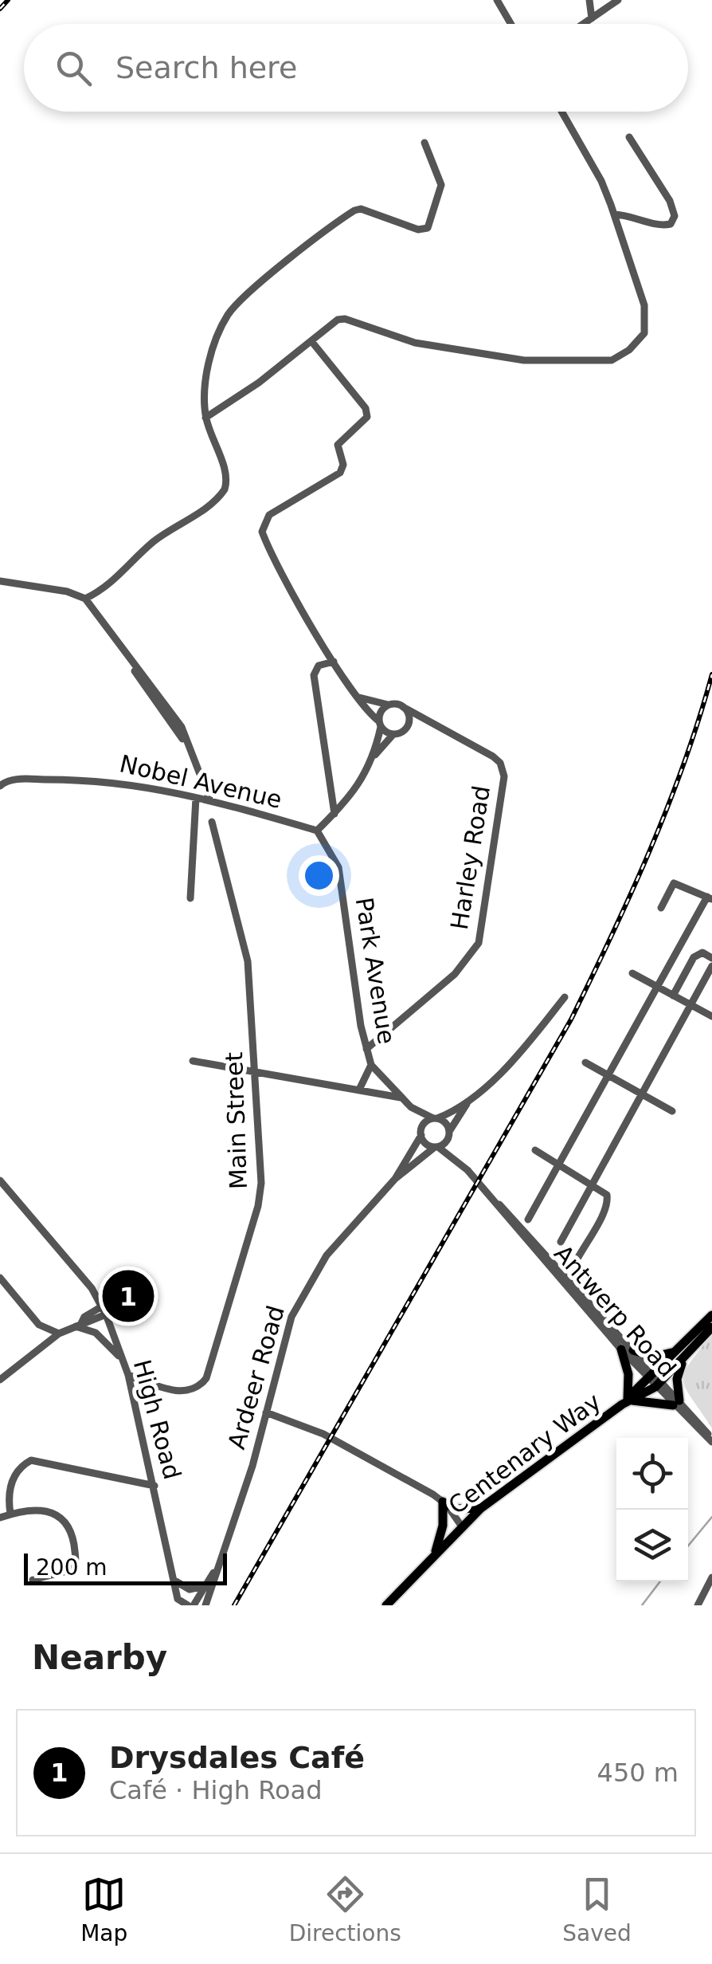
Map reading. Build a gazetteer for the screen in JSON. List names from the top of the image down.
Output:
{
  "streets": {
    "main road": ["Centenary Way"],
    "street": [
      "Nobel Avenue",
      "Harley Road",
      "Park Avenue",
      "Main Street",
      "Antwerp Road",
      "Ardeer Road",
      "High Road"
    ]
  },
  "crossings": [
    ["Nobel Avenue", "Park Avenue"],
    ["Harley Road", "Park Avenue"],
    ["Park Avenue", "Antwerp Road"],
    ["Park Avenue", "Ardeer Road"],
    ["Antwerp Road", "Ardeer Road"],
    ["Antwerp Road", "Centenary Way"],
    ["Ardeer Road", "High Road"]
  ],
  "scale_bar": "200 m",
  "page": {
    "search": "Search here",
    "pins": "1",
    "scale": "200 m",
    "heading": "Nearby",
    "list": [
      {
        "mark": "1",
        "name": "Drysdales Café",
        "note": "Café · High Road",
        "value": "450 m"
      }
    ],
    "nav": ["Map", "Directions", "Saved"]
  }
}
